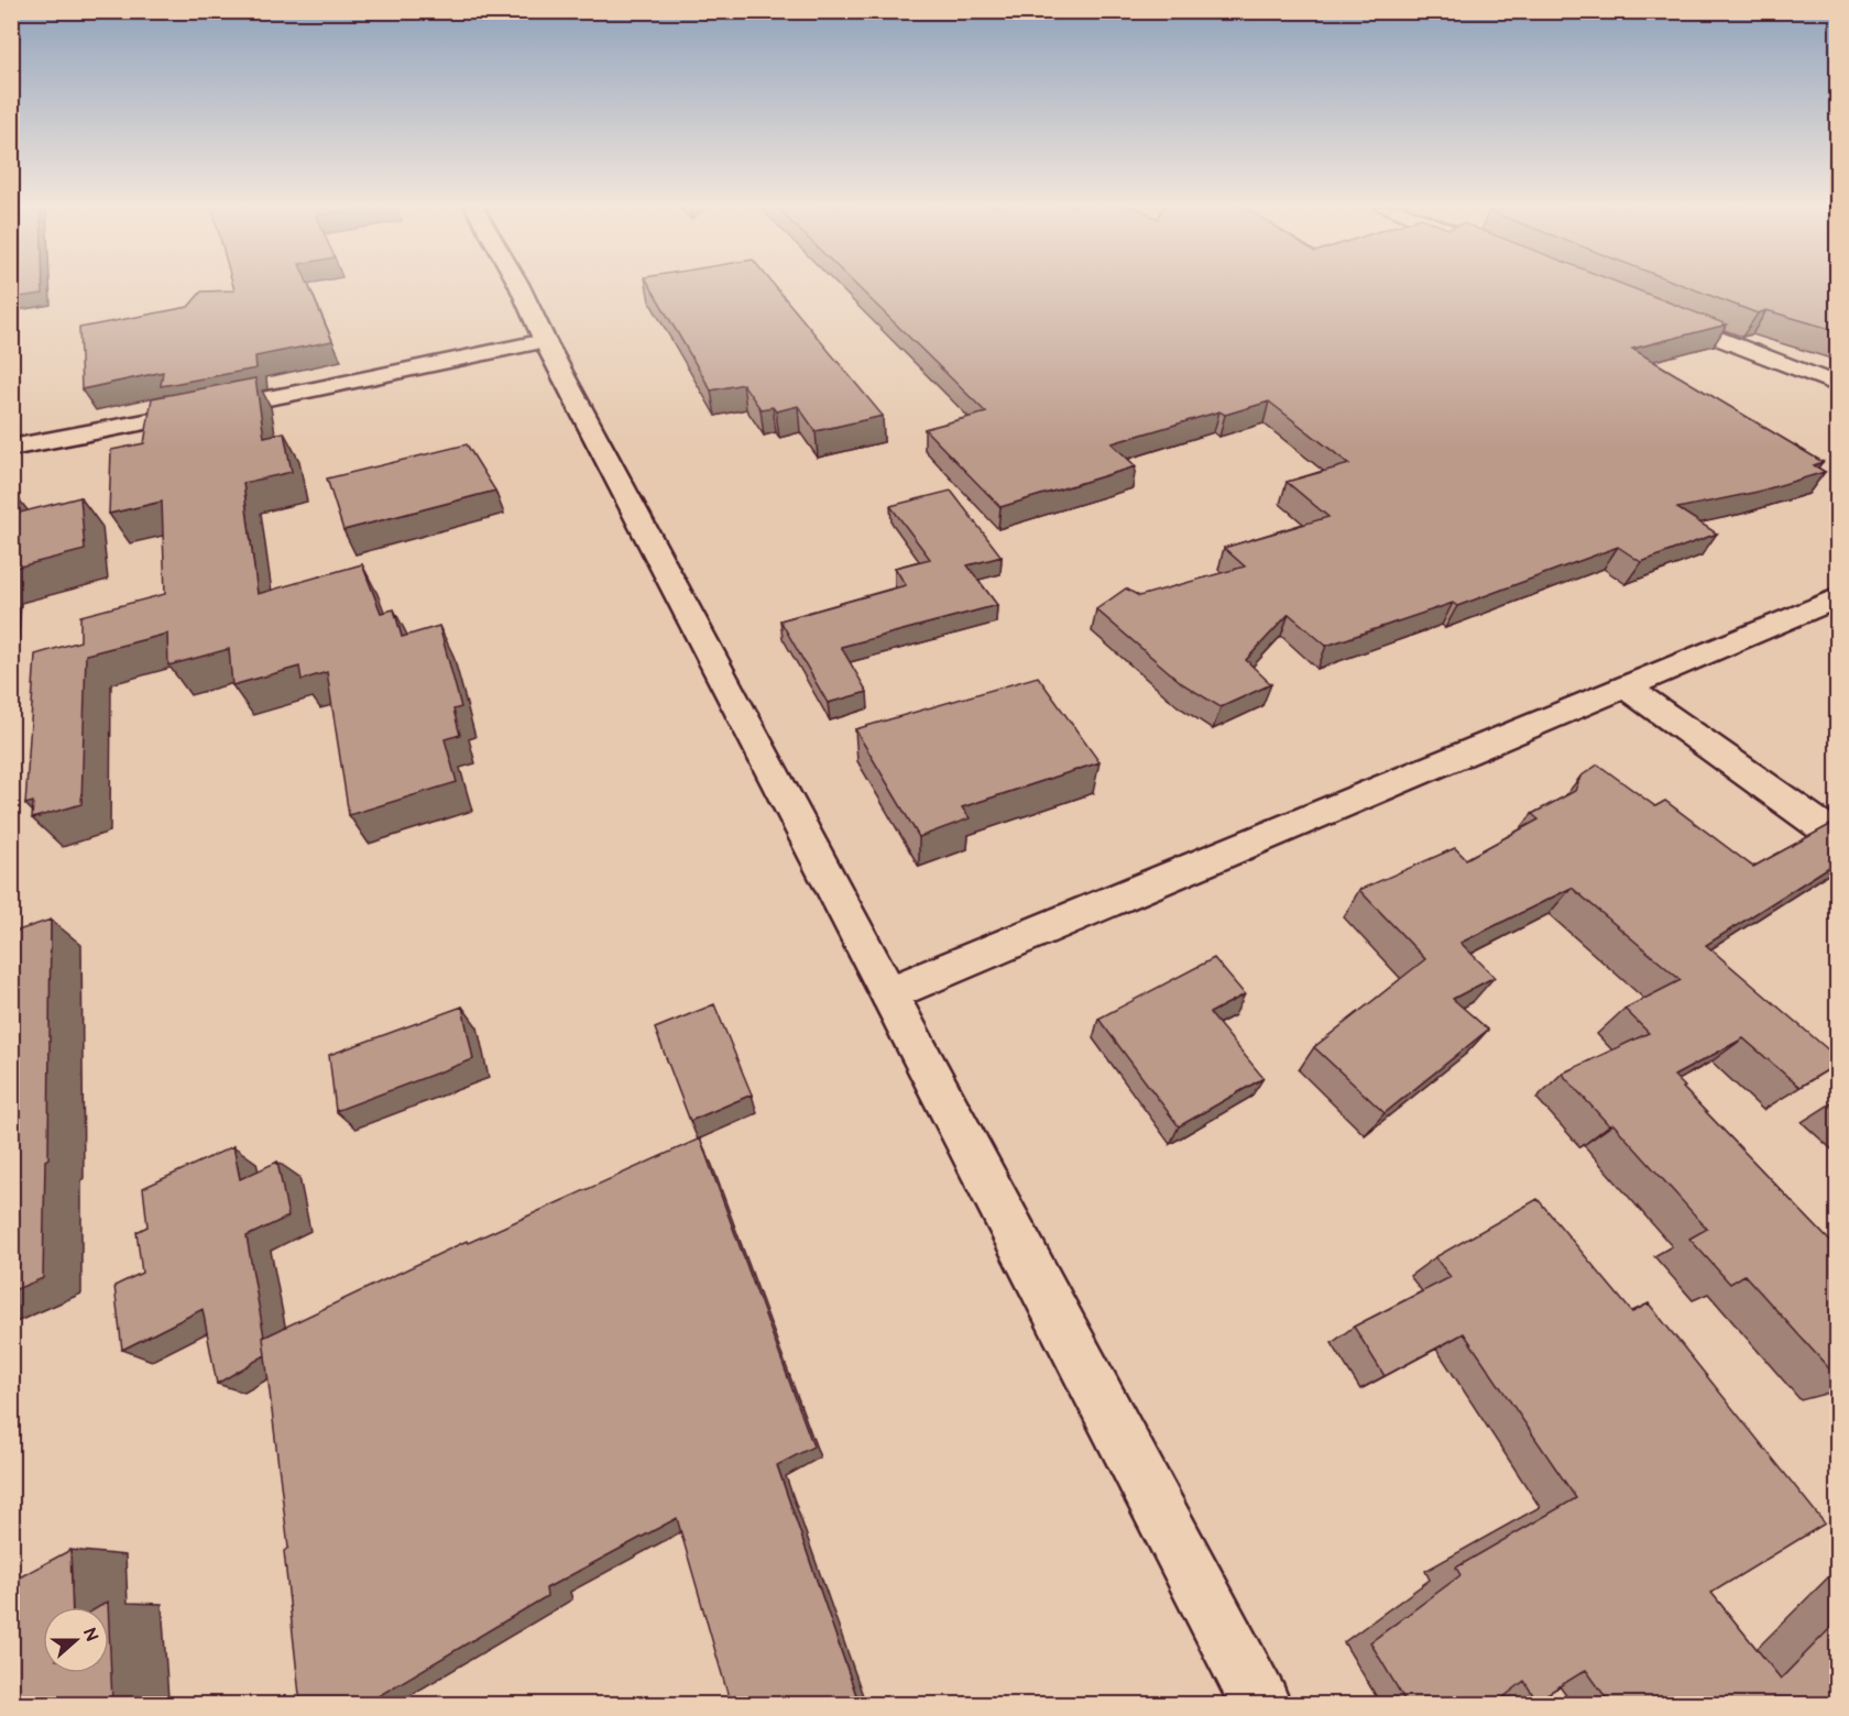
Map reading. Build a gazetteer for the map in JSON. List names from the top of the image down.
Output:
{
  "north": "right"
}
